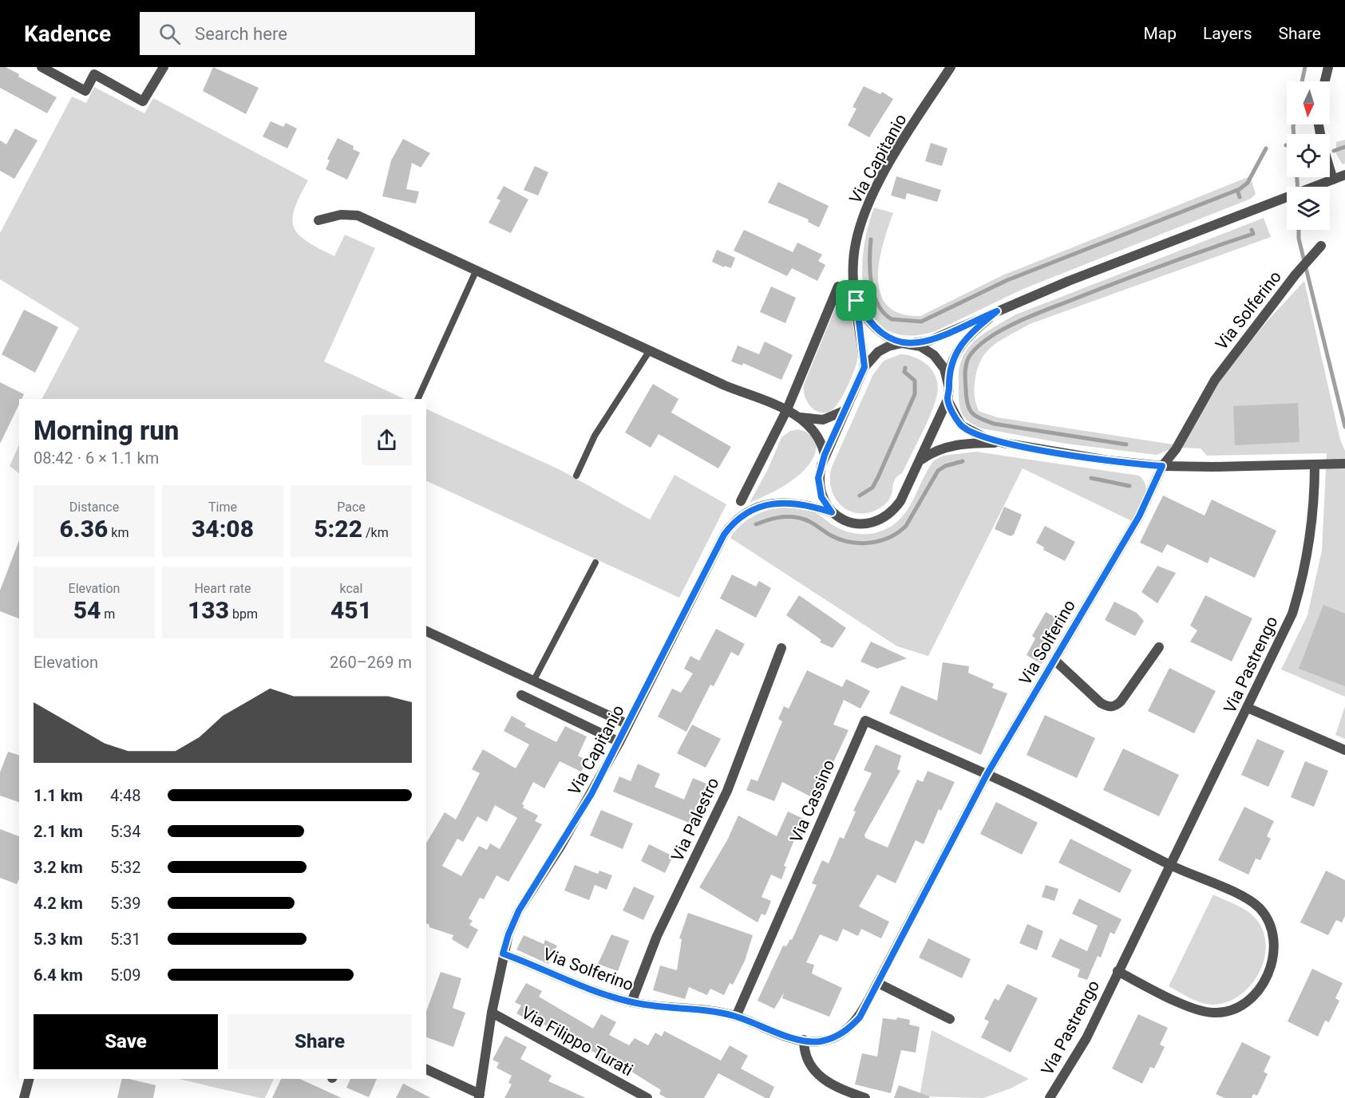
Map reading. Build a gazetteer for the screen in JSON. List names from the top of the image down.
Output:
{
  "streets": {
    "street": [
      "Via Capitanio",
      "Via Solferino",
      "Via Pastrengo",
      "Via Cassino",
      "Via Palestro",
      "Via Filippo Turati"
    ]
  },
  "crossings": [
    ["Via Capitanio", "Via Solferino"],
    ["Via Capitanio", "Via Filippo Turati"],
    ["Via Solferino", "Via Pastrengo"],
    ["Via Solferino", "Via Cassino"],
    ["Via Solferino", "Via Palestro"],
    ["Via Pastrengo", "Via Cassino"]
  ],
  "north": "bottom",
  "page": {
    "header": "Kadence",
    "search": "Search here",
    "nav": ["Map", "Layers", "Share"],
    "heading": ["Morning run", "08:42 · 6 × 1.1 km"],
    "stats": [
      ["Distance", "6.36 km"],
      ["Time", "34:08"],
      ["Pace", "5:22 /km"],
      ["Elevation", "54 m"],
      ["Heart rate", "133 bpm"],
      ["kcal", "451"]
    ],
    "chart": ["Elevation", "260–269 m"],
    "list": [
      {
        "name": "1.1 km",
        "note": "4:48"
      },
      {
        "name": "2.1 km",
        "note": "5:34"
      },
      {
        "name": "3.2 km",
        "note": "5:32"
      },
      {
        "name": "4.2 km",
        "note": "5:39"
      },
      {
        "name": "5.3 km",
        "note": "5:31"
      },
      {
        "name": "6.4 km",
        "note": "5:09"
      }
    ],
    "buttons": ["Save", "Share"]
  }
}
